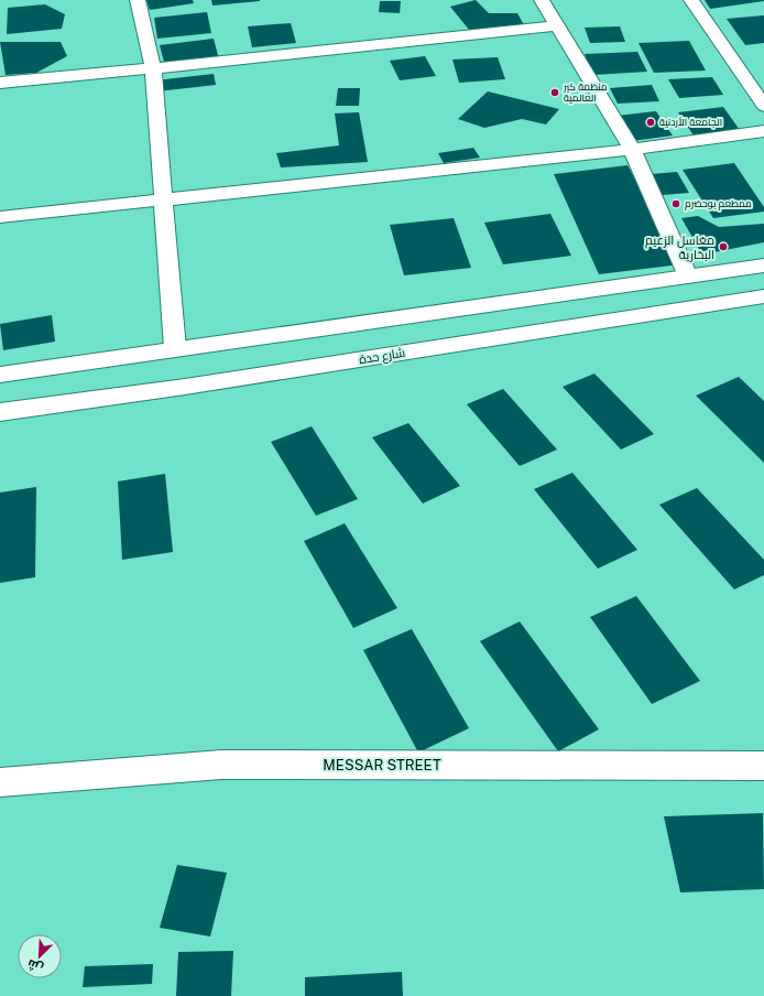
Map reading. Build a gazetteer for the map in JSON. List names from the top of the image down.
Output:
{
  "streets": {
    "street": ["شارع حدة", "MESSAR STREET"]
  },
  "places": [
    "منظمة كير العالمية",
    "الجامعة الأردنية",
    "ممطعم بوحضرم",
    "مغاسل الزعيم البخارية"
  ],
  "north": "bottom left"
}
